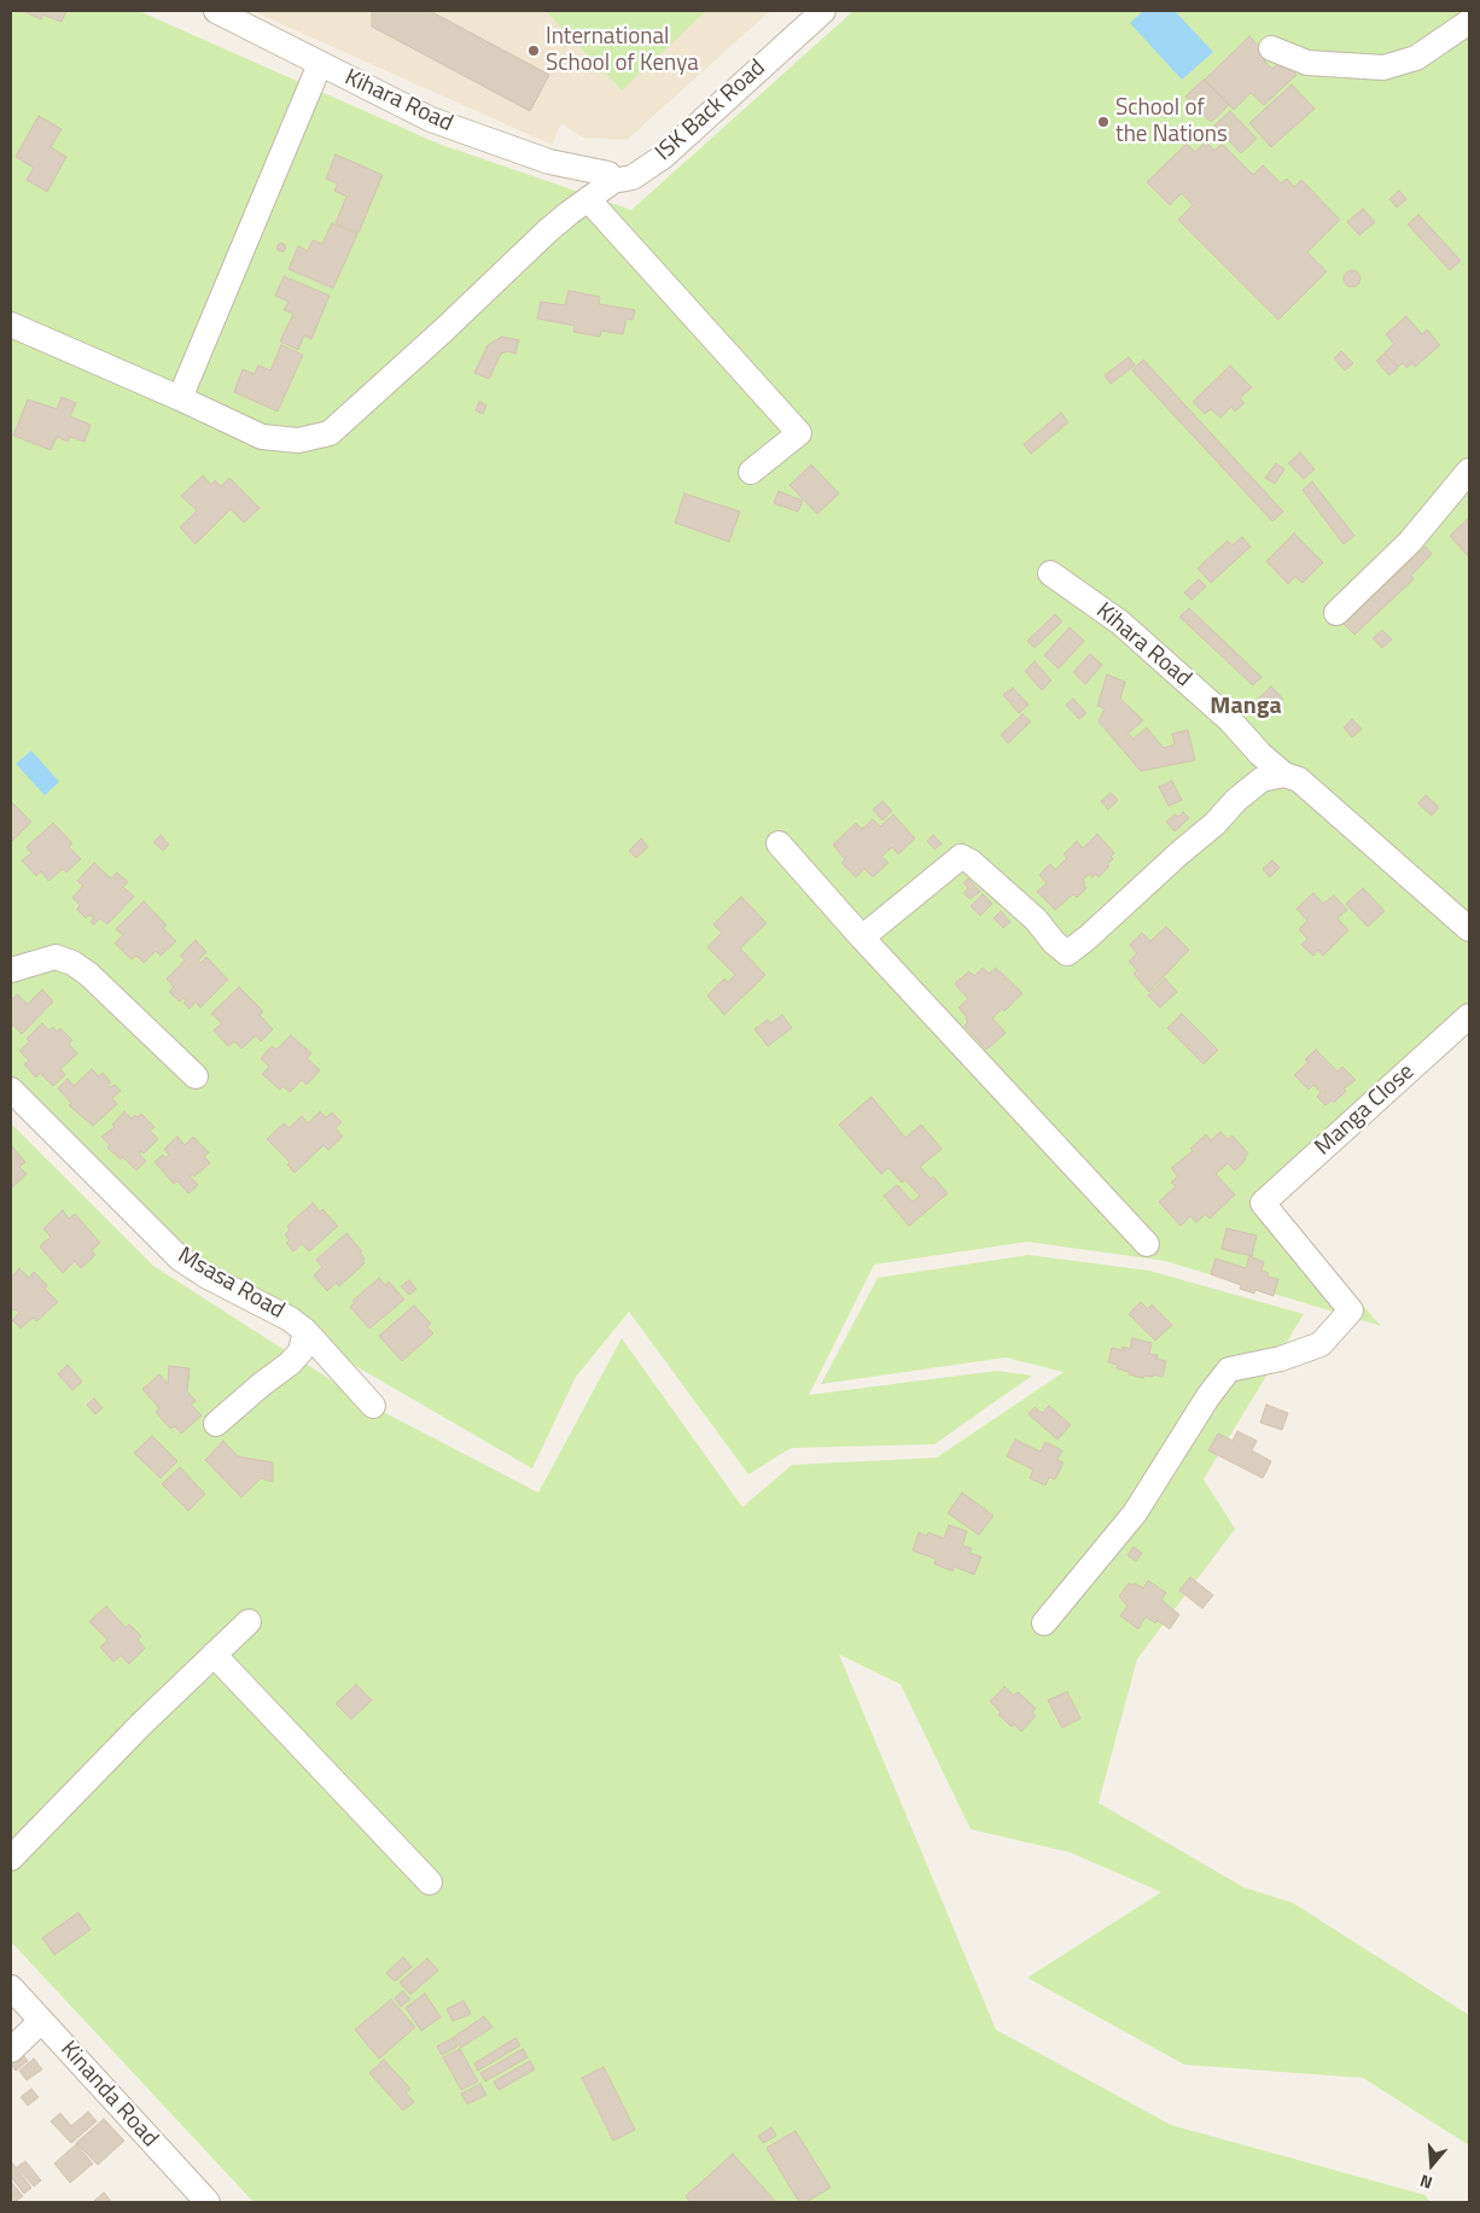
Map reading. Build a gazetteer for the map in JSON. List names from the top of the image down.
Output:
{
  "streets": {
    "street": [
      "Kihara Road",
      "ISK Back Road",
      "Manga Close",
      "Msasa Road",
      "Kinanda Road"
    ]
  },
  "crossings": [
    ["Kihara Road", "ISK Back Road"]
  ],
  "districts": ["Manga"],
  "places": ["International School of Kenya", "School of the Nations"],
  "north": "bottom"
}
